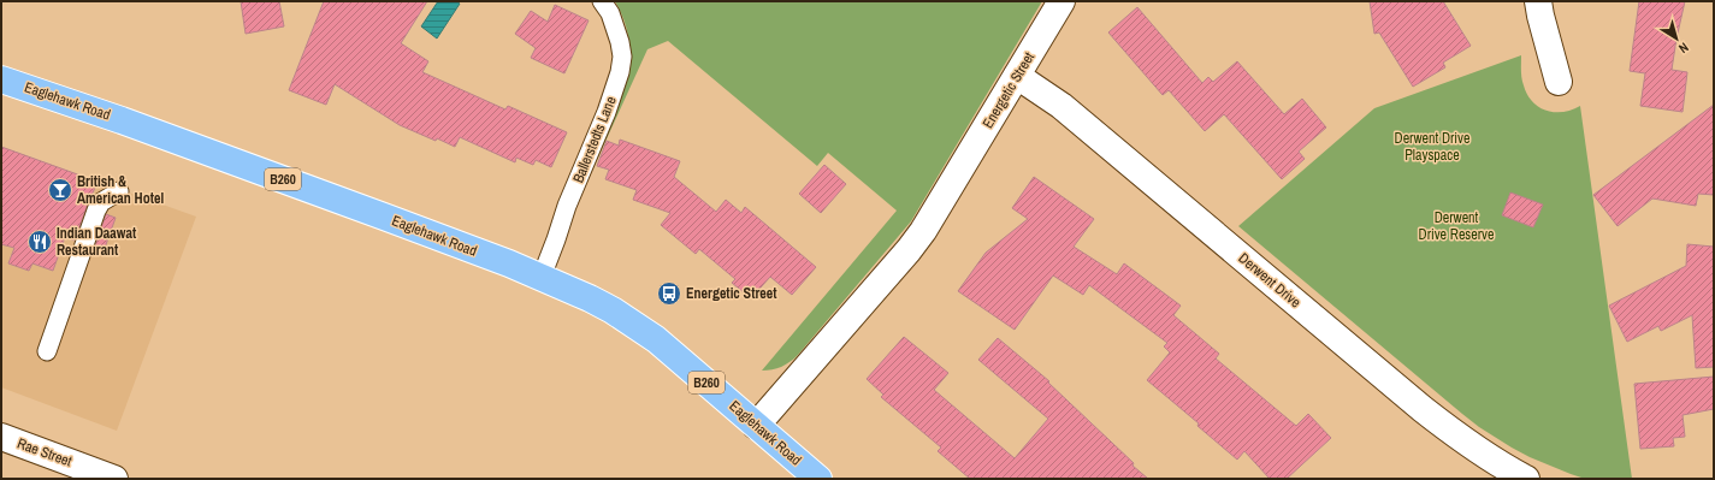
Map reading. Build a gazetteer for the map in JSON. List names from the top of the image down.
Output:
{
  "streets": {
    "main road": ["Eaglehawk Road", "B260"],
    "street": ["Energetic Street", "Derwent Drive", "Rae Street"],
    "lane": ["Ballerstedts Lane"]
  },
  "crossings": [
    ["Energetic Street", "Eaglehawk Road"],
    ["Energetic Street", "Derwent Drive"],
    ["Eaglehawk Road", "Ballerstedts Lane"]
  ],
  "parks": ["Derwent Drive Playspace", "Derwent Drive Reserve"],
  "places": {
    "bar": ["British & American Hotel"],
    "restaurant": ["Indian Daawat Restaurant"],
    "bus stop": ["Energetic Street"]
  },
  "north": "bottom right"
}
